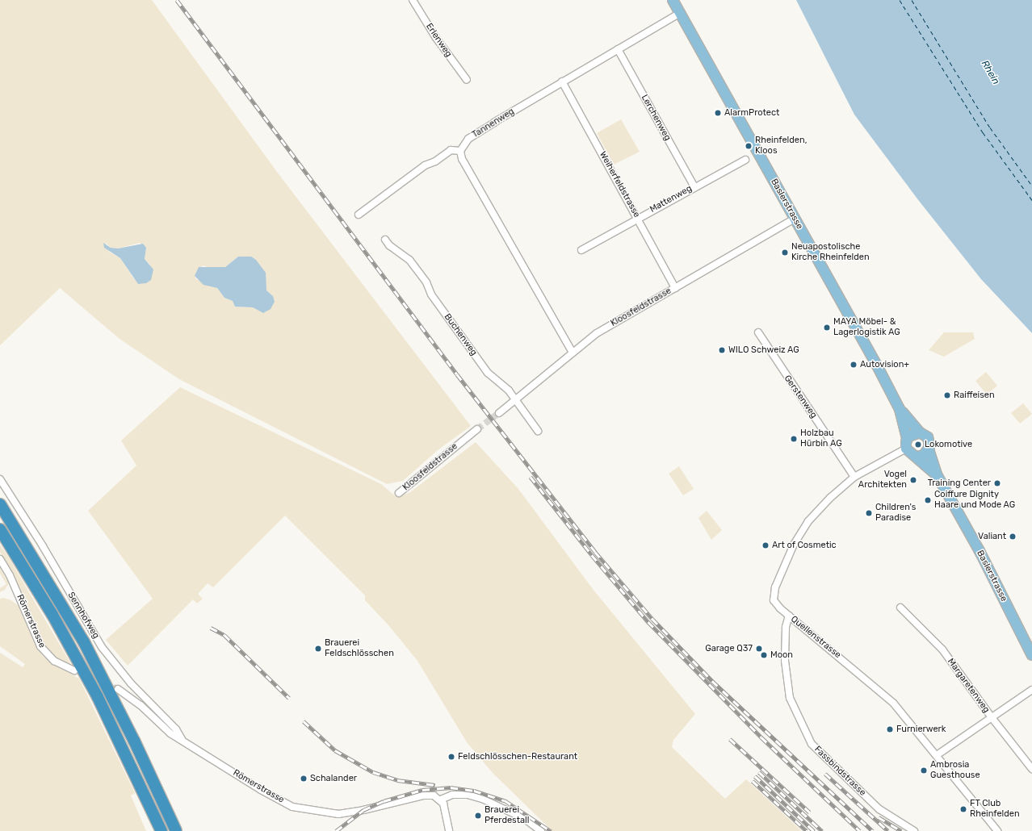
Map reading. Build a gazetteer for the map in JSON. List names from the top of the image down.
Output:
{
  "streets": {
    "main road": ["Baslerstrasse"],
    "street": [
      "Erlenweg",
      "Lerchenweg",
      "Tannenweg",
      "Weiherfeldstrasse",
      "Mattenweg",
      "Kloosfeldstrasse",
      "Buchenweg",
      "Gerstenweg",
      "Sennhofweg",
      "Römerstrasse",
      "Quellenstrasse",
      "Margaretenweg",
      "Fassbindstrasse"
    ]
  },
  "crossings": [
    ["Lerchenweg", "Tannenweg"],
    ["Lerchenweg", "Mattenweg"],
    ["Tannenweg", "Weiherfeldstrasse"],
    ["Tannenweg", "Baslerstrasse"],
    ["Weiherfeldstrasse", "Mattenweg"],
    ["Weiherfeldstrasse", "Kloosfeldstrasse"],
    ["Baslerstrasse", "Kloosfeldstrasse"],
    ["Baslerstrasse", "Quellenstrasse"],
    ["Kloosfeldstrasse", "Buchenweg"],
    ["Gerstenweg", "Quellenstrasse"],
    ["Sennhofweg", "Römerstrasse"],
    ["Quellenstrasse", "Fassbindstrasse"]
  ],
  "water": ["Rhein"],
  "places": [
    "AlarmProtect",
    "Rheinfelden, Kloos",
    "Neuapostolische Kirche Rheinfelden",
    "MAYA Möbel- & Lagerlogistik AG",
    "WILO Schweiz AG",
    "Autovision+",
    "Raiffeisen",
    "Holzbau Hürbin AG",
    "Lokomotive",
    "Vogel Architekten",
    "Training Center",
    "Coiffure Dignity Haare und Mode AG",
    "Children's Paradise",
    "Valiant",
    "Art of Cosmetic",
    "Brauerei Feldschlösschen",
    "Garage Q37",
    "Moon",
    "Furnierwerk",
    "Feldschlösschen-Restaurant",
    "Ambrosia Guesthouse",
    "Schalander",
    "FT Club Rheinfelden",
    "Brauerei Pferdestall"
  ]
}
